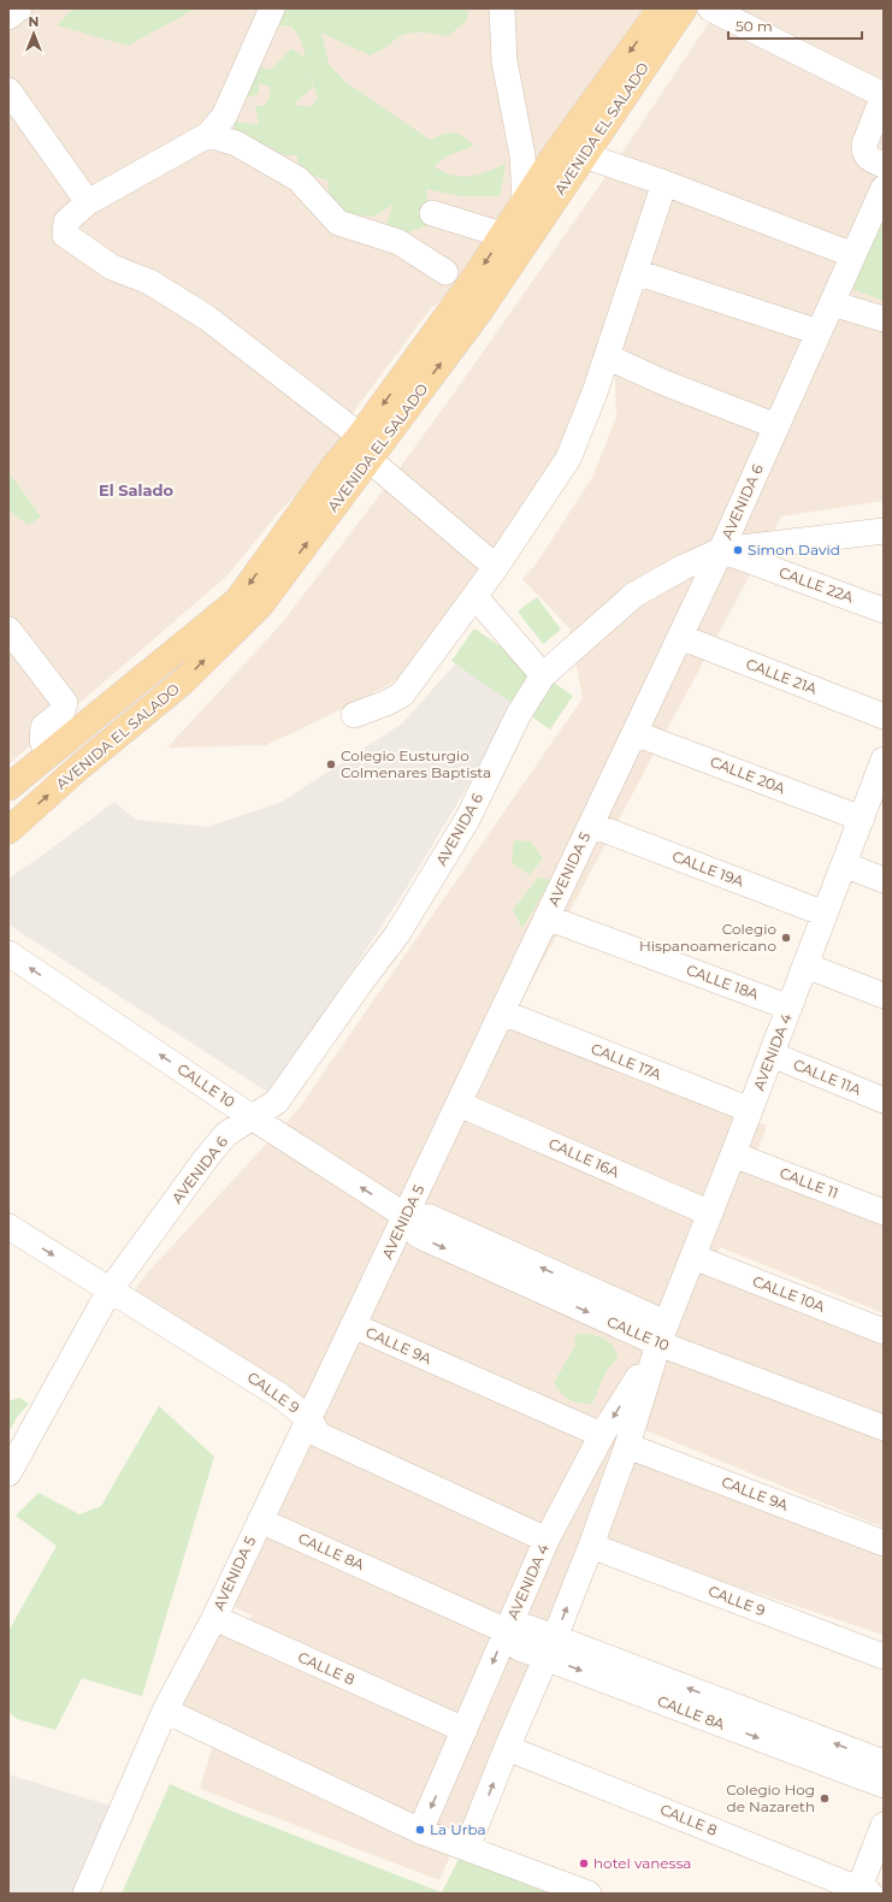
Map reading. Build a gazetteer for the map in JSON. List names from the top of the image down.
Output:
{
  "streets": {
    "main road": ["AVENIDA EL SALADO"],
    "street": [
      "AVENIDA 6",
      "CALLE 22A",
      "CALLE 21A",
      "CALLE 20A",
      "AVENIDA 5",
      "CALLE 19A",
      "CALLE 18A",
      "AVENIDA 4",
      "CALLE 17A",
      "CALLE 11A",
      "CALLE 10",
      "CALLE 16A",
      "CALLE 11",
      "CALLE 10A",
      "CALLE 9A",
      "CALLE 9",
      "CALLE 8A",
      "CALLE 8"
    ]
  },
  "crossings": [
    ["AVENIDA 6", "CALLE 22A"],
    ["AVENIDA 6", "AVENIDA 5"],
    ["AVENIDA 6", "CALLE 10"],
    ["AVENIDA 6", "CALLE 9"],
    ["CALLE 22A", "AVENIDA 5"],
    ["CALLE 21A", "AVENIDA 5"],
    ["CALLE 20A", "AVENIDA 5"],
    ["CALLE 20A", "AVENIDA 4"],
    ["AVENIDA 5", "CALLE 19A"],
    ["AVENIDA 5", "CALLE 18A"],
    ["AVENIDA 5", "CALLE 17A"],
    ["AVENIDA 5", "CALLE 10"],
    ["AVENIDA 5", "CALLE 16A"],
    ["AVENIDA 5", "CALLE 9A"],
    ["AVENIDA 5", "CALLE 9"],
    ["AVENIDA 5", "CALLE 8A"],
    ["AVENIDA 5", "CALLE 8"],
    ["CALLE 19A", "AVENIDA 4"],
    ["CALLE 18A", "AVENIDA 4"],
    ["AVENIDA 4", "CALLE 17A"],
    ["AVENIDA 4", "CALLE 11A"],
    ["AVENIDA 4", "CALLE 10"],
    ["AVENIDA 4", "CALLE 16A"],
    ["AVENIDA 4", "CALLE 11"],
    ["AVENIDA 4", "CALLE 10A"],
    ["AVENIDA 4", "CALLE 9A"],
    ["AVENIDA 4", "CALLE 9"],
    ["AVENIDA 4", "CALLE 8A"],
    ["AVENIDA 4", "CALLE 8"]
  ],
  "one_way": ["CALLE 10"],
  "districts": ["El Salado"],
  "places": [
    "Simon David",
    "Colegio Eusturgio Colmenares Baptista",
    "Colegio Hispanoamericano",
    "Colegio Hog de Nazareth",
    "La Urba",
    "hotel vanessa"
  ],
  "scale_bar": "50 m",
  "north": "top"
}
